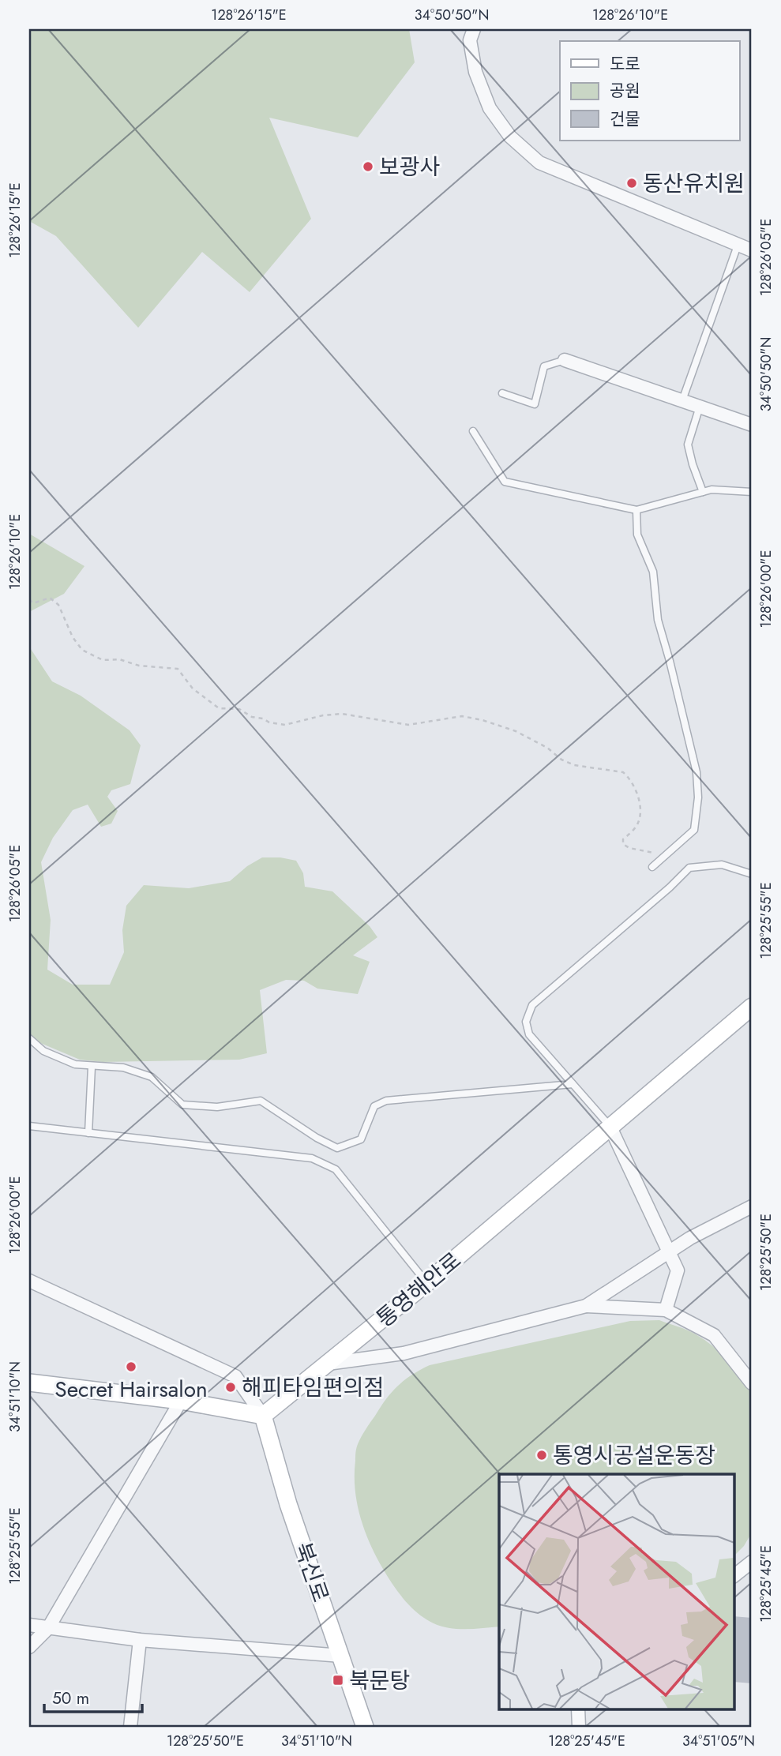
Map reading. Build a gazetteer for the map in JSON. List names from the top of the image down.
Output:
{
  "streets": {
    "street": ["통영해안로", "북신로"]
  },
  "crossings": [
    ["통영해안로", "북신로"]
  ],
  "places": {
    "other": [
      "보광사",
      "동산유치원",
      "Secret Hairsalon",
      "해피타임편의점",
      "통영시공설운동장"
    ],
    "transit": ["북문탕"]
  },
  "legend": ["도로", "공원", "건물"],
  "scale_bar": "50 m",
  "coordinates": [
    "128°26'15\"E",
    "34°50'50\"N",
    "128°26'10\"E",
    "128°26'05\"E",
    "128°26'00\"E",
    "128°25'55\"E",
    "128°25'50\"E",
    "34°51'10\"N",
    "128°25'45\"E",
    "34°51'05\"N"
  ]
}
